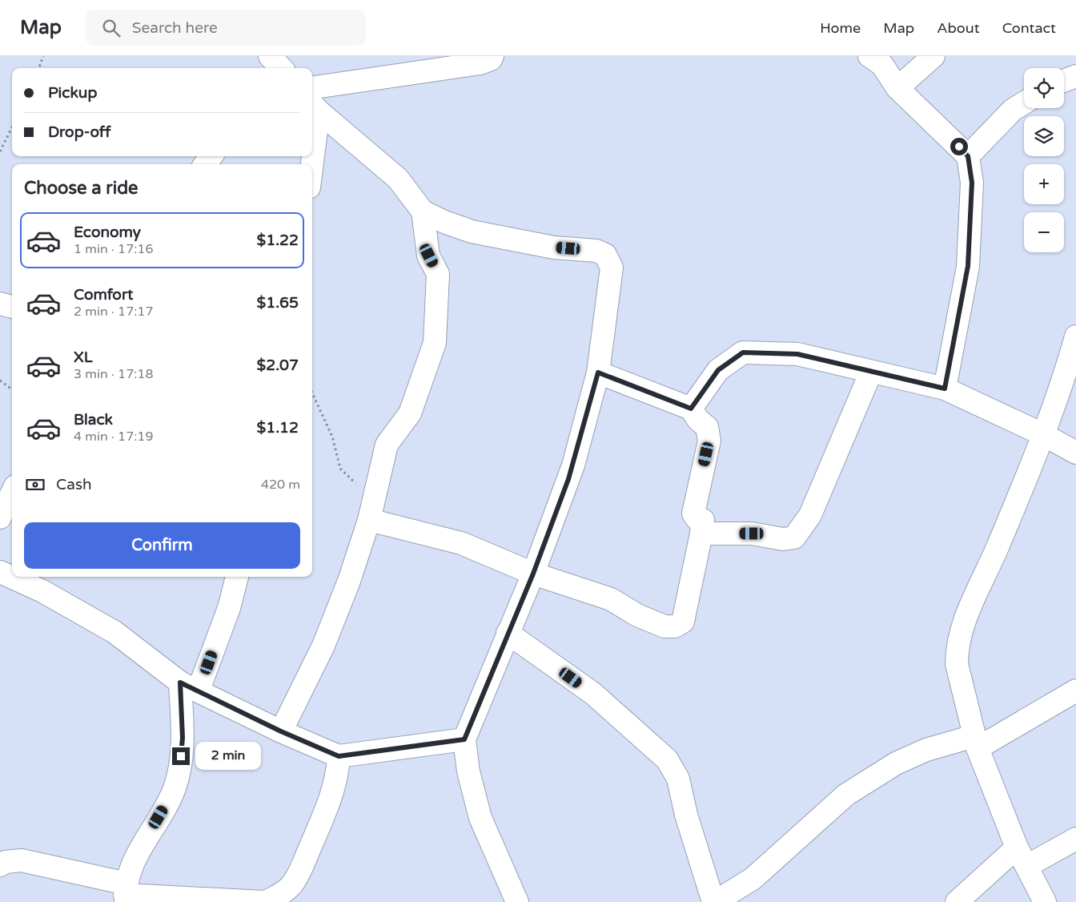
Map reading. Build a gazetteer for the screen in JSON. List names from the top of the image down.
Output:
{
  "page": {
    "header": "Map",
    "search": "Search here",
    "nav": [
      "Home",
      "Map",
      "About",
      "Contact"
    ],
    "map_buttons": ["+", "−"],
    "banner": ["Pickup", "Drop-off"],
    "heading": "Choose a ride",
    "list": [
      {
        "name": "Economy",
        "note": "1 min · 17:16",
        "value": "$1.22"
      },
      {
        "name": "Comfort",
        "note": "2 min · 17:17",
        "value": "$1.65"
      },
      {
        "name": "XL",
        "note": "3 min · 17:18",
        "value": "$2.07"
      },
      {
        "name": "Black",
        "note": "4 min · 17:19",
        "value": "$1.12"
      }
    ],
    "pay": ["Cash", "420 m"],
    "buttons": "Confirm",
    "bubble": "2 min"
  }
}
